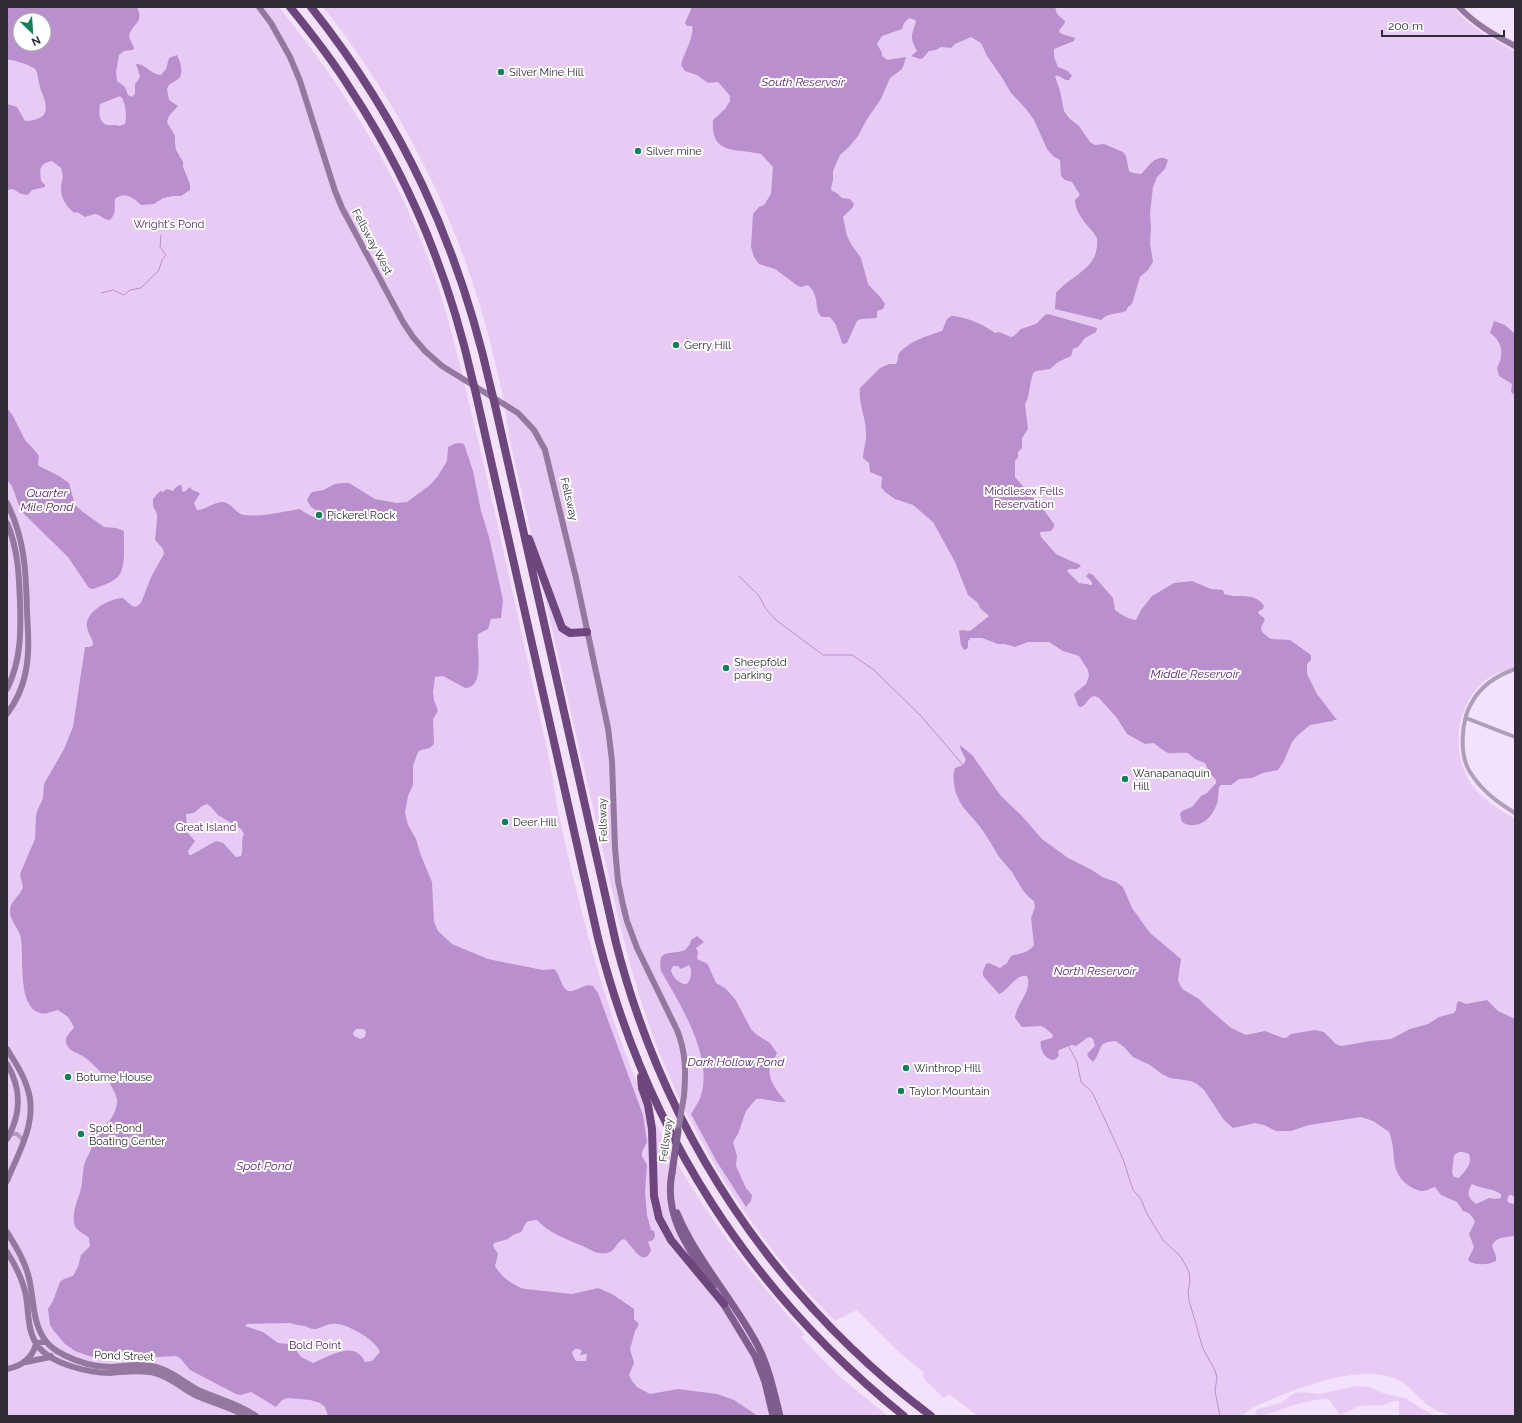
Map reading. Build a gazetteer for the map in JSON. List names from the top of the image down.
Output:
{
  "streets": {
    "main road": ["Fellsway West", "Fellsway", "Pond Street"]
  },
  "crossings": [
    ["Fellsway West", "Fellsway"]
  ],
  "water": [
    "South Reservoir",
    "Quarter Mile Pond",
    "Middle Reservoir",
    "North Reservoir",
    "Dark Hollow Pond",
    "Spot Pond"
  ],
  "parks": [
    "Wright's Pond",
    "Middlesex Fells Reservation",
    "Great Island",
    "Bold Point"
  ],
  "places": [
    "Silver Mine Hill",
    "Silver mine",
    "Gerry Hill",
    "Pickerel Rock",
    "Sheepfold parking",
    "Wanapanaquin Hill",
    "Deer Hill",
    "Winthrop Hill",
    "Botume House",
    "Taylor Mountain",
    "Spot Pond Boating Center"
  ],
  "scale_bar": "200 m",
  "north": "bottom right"
}
